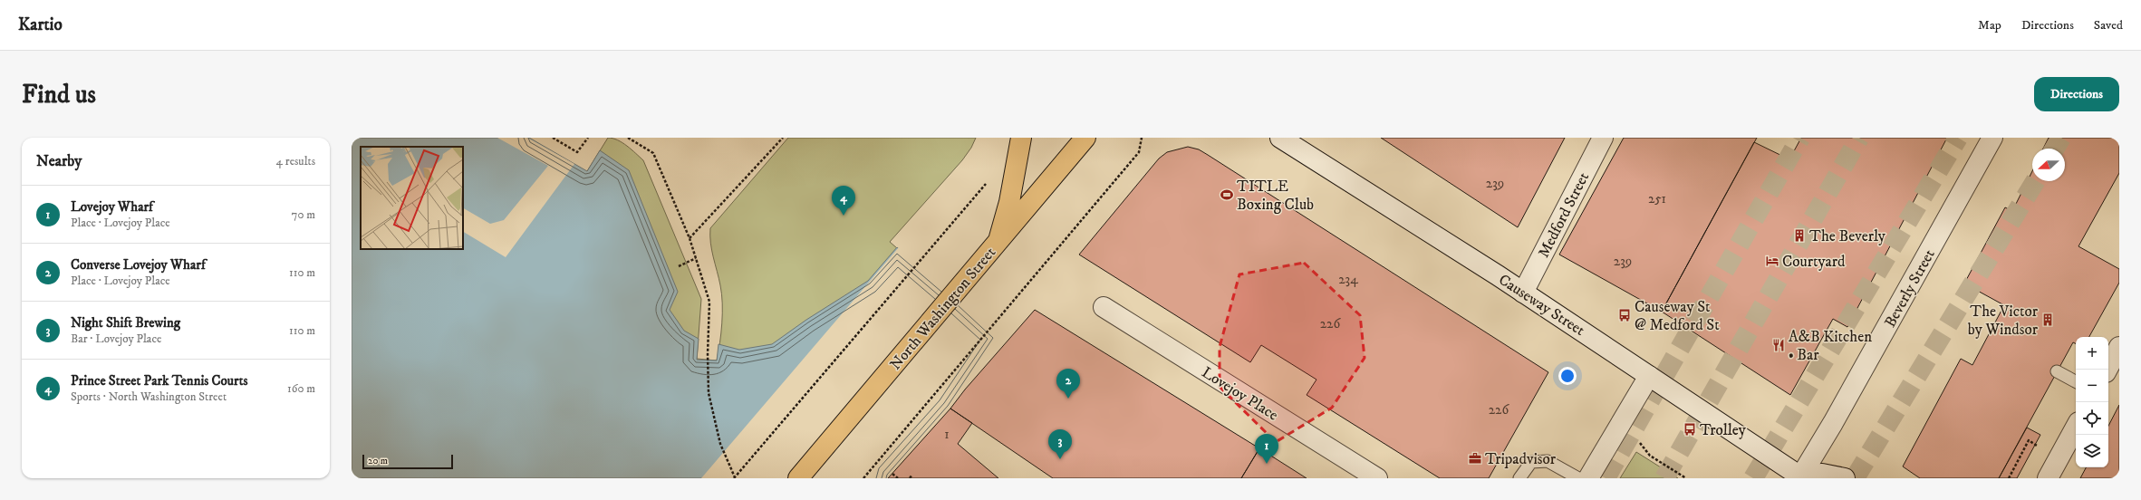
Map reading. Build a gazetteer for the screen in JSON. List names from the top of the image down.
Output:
{
  "streets": {
    "main road": ["North Washington Street"],
    "street": [
      "Medford Street",
      "Beverly Street",
      "Causeway Street",
      "Lovejoy Place"
    ]
  },
  "crossings": [
    ["Medford Street", "Causeway Street"],
    ["Beverly Street", "Causeway Street"]
  ],
  "places": {
    "sports": ["TITLE Boxing Club"],
    "building": ["The Beverly", "The Victor by Windsor"],
    "hotel": ["Courtyard"],
    "bus stop": ["Causeway St @ Medford St", "Trolley"],
    "restaurant": ["A&B Kitchen • Bar"],
    "office": ["Tripadvisor"]
  },
  "house_numbers": [
    "239",
    "251",
    "239",
    "234",
    "226",
    "226",
    "1"
  ],
  "scale_bar": "20 m",
  "north": "left",
  "page": {
    "header": "Kartio",
    "nav": ["Map", "Directions", "Saved"],
    "buttons": "Directions",
    "title": "Find us",
    "heading": ["Nearby", "4 results"],
    "list": [
      {
        "mark": "1",
        "name": "Lovejoy Wharf",
        "note": "Place · Lovejoy Place",
        "value": "70 m"
      },
      {
        "mark": "2",
        "name": "Converse Lovejoy Wharf",
        "note": "Place · Lovejoy Place",
        "value": "110 m"
      },
      {
        "mark": "3",
        "name": "Night Shift Brewing",
        "note": "Bar · Lovejoy Place",
        "value": "110 m"
      },
      {
        "mark": "4",
        "name": "Prince Street Park Tennis Courts",
        "note": "Sports · North Washington Street",
        "value": "160 m"
      }
    ],
    "pins": [
      "4",
      "2",
      "3",
      "1"
    ],
    "map_buttons": ["+", "−"],
    "scale": "20 m"
  }
}
